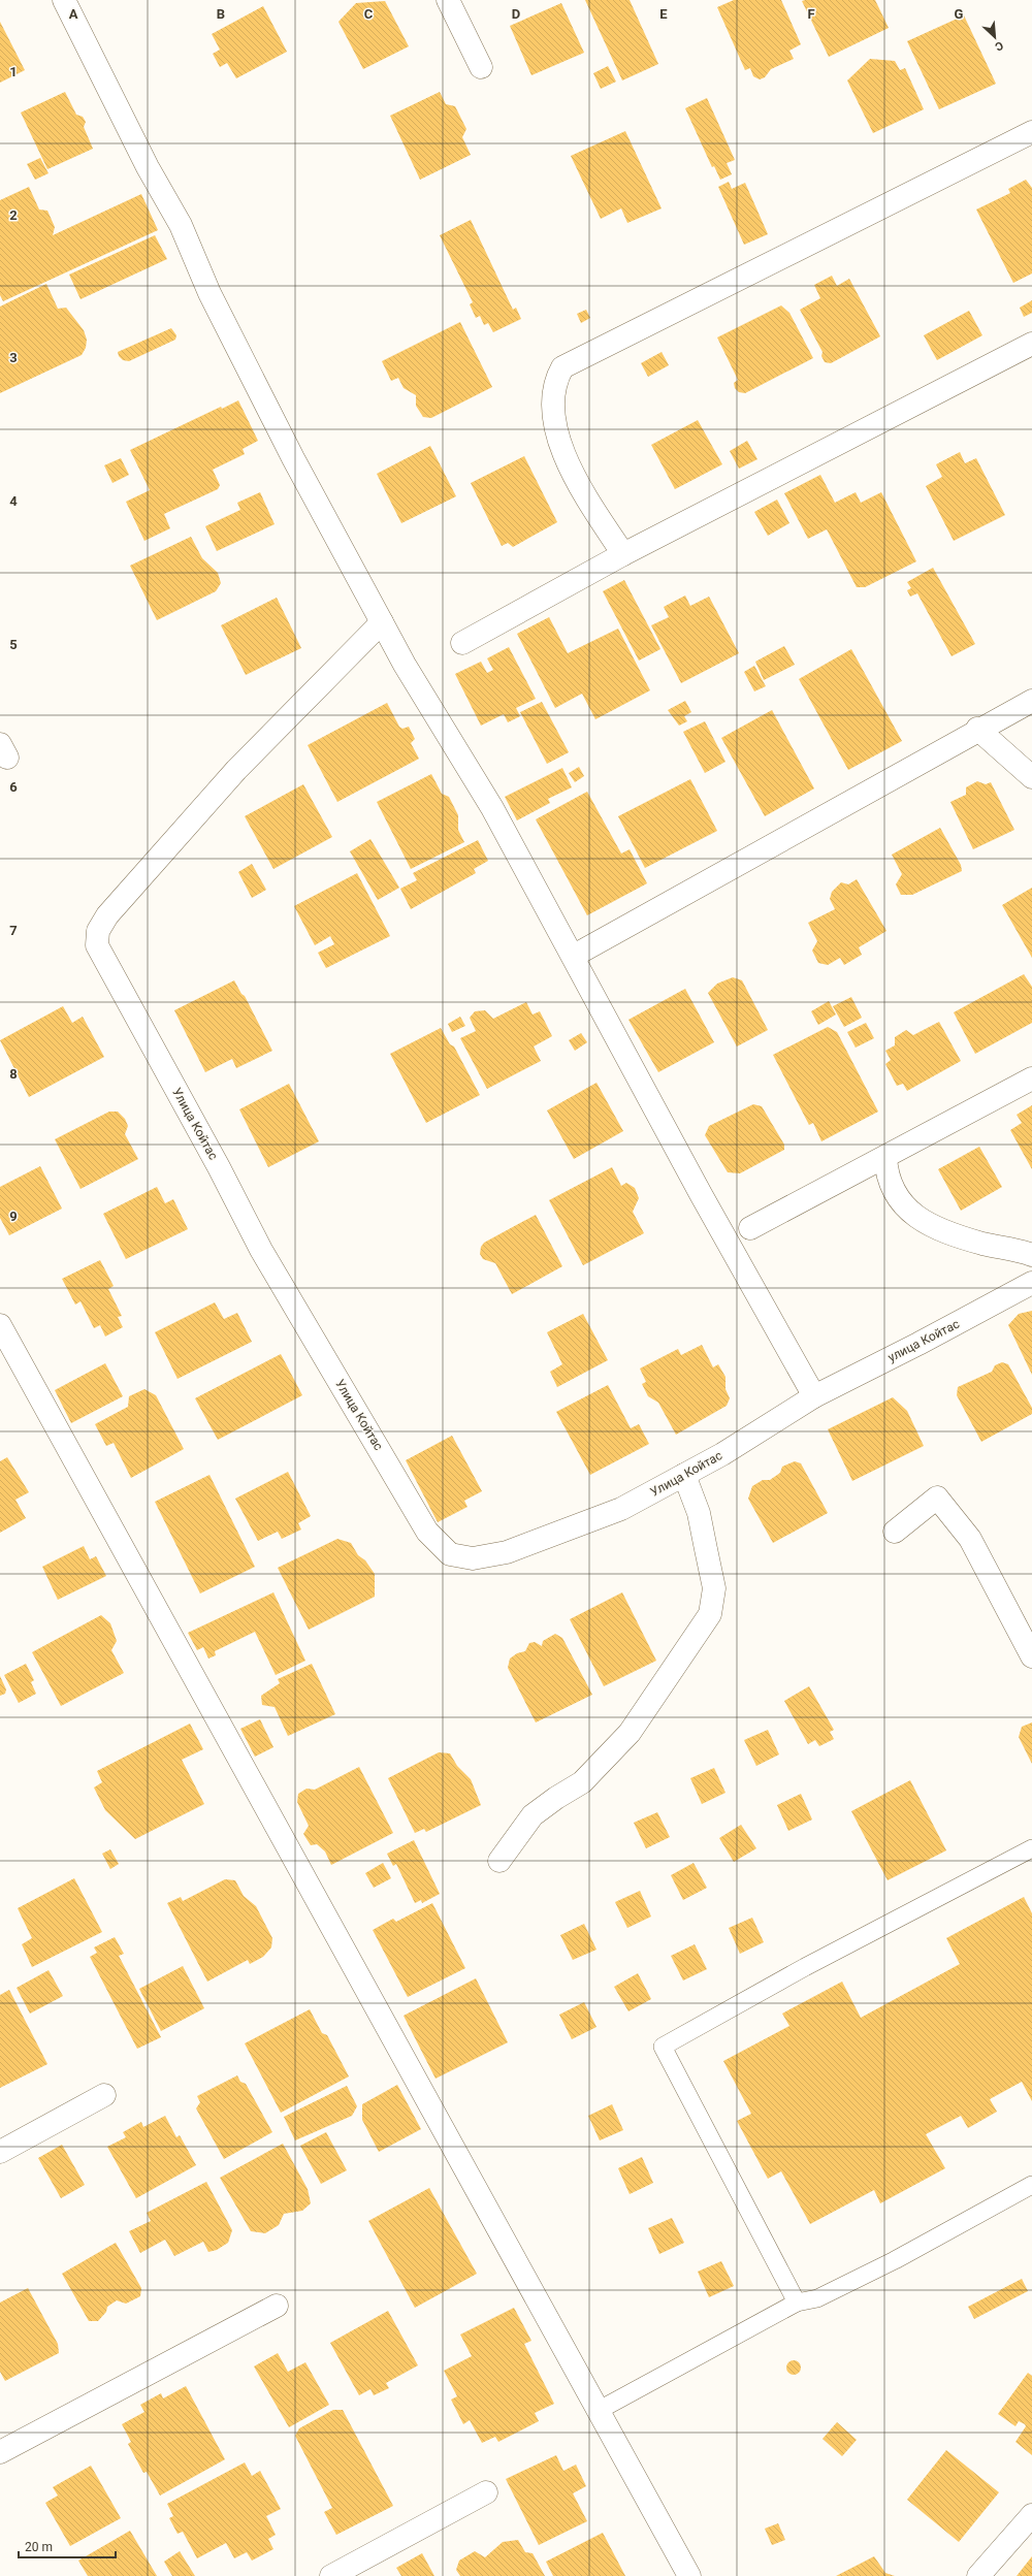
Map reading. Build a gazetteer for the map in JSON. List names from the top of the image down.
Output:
{
  "streets": {
    "street": ["Улица Койтас", "улица Койтас"]
  },
  "crossings": [
    ["Улица Койтас", "улица Койтас"]
  ],
  "scale_bar": "20 m",
  "north": "bottom right",
  "grid": {
    "columns": [
      "A",
      "B",
      "C",
      "D",
      "E",
      "F",
      "G"
    ],
    "rows": [
      "1",
      "2",
      "3",
      "4",
      "5",
      "6",
      "7",
      "8",
      "9"
    ]
  }
}
